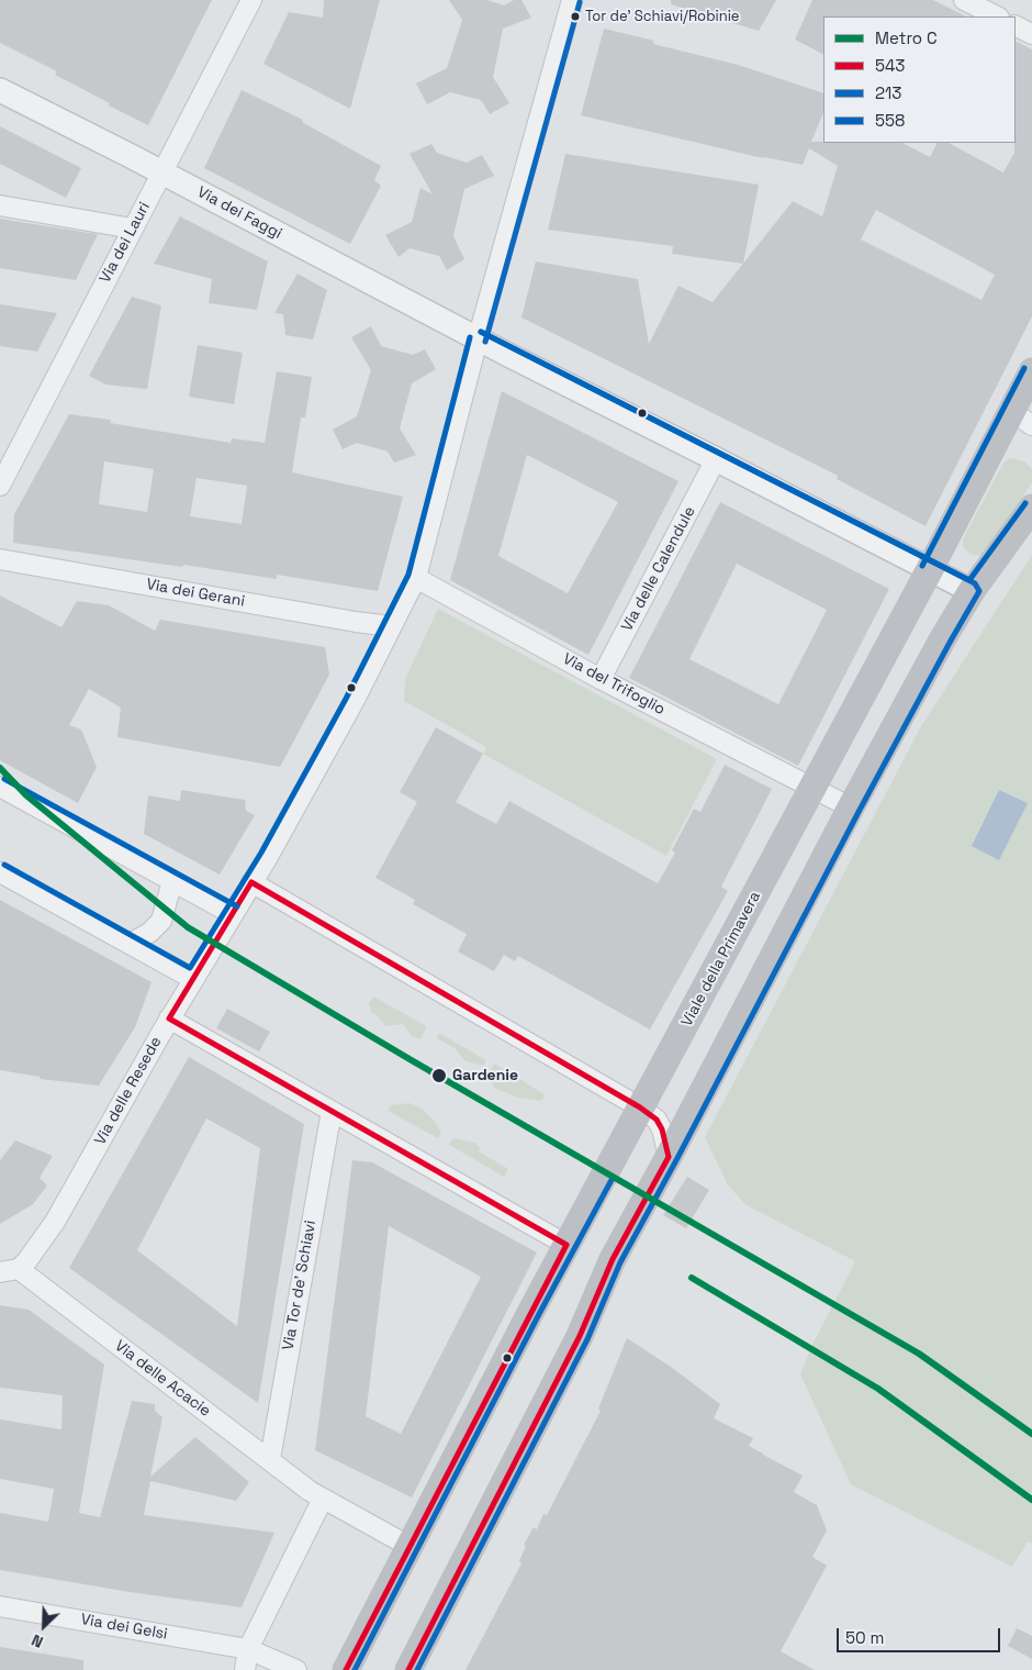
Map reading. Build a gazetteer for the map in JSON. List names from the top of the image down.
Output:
{
  "streets": {
    "main road": ["Viale della Primavera"],
    "street": [
      "Via dei Faggi",
      "Via dei Lauri",
      "Via delle Calendule",
      "Via dei Gerani",
      "Via del Trifoglio",
      "Via delle Resede",
      "Via Tor de' Schiavi",
      "Via delle Acacie",
      "Via dei Gelsi"
    ]
  },
  "crossings": [
    ["Via dei Faggi", "Via dei Lauri"],
    ["Via dei Faggi", "Via delle Calendule"],
    ["Via dei Faggi", "Viale della Primavera"],
    ["Via delle Calendule", "Via del Trifoglio"],
    ["Via del Trifoglio", "Viale della Primavera"],
    ["Viale della Primavera", "Via delle Acacie"],
    ["Via delle Resede", "Via delle Acacie"],
    ["Via Tor de' Schiavi", "Via delle Acacie"]
  ],
  "places": ["Tor de' Schiavi/Robinie", "Gardenie"],
  "lines": [
    "transit line 213",
    "transit line 558",
    "metro line C",
    "transit line 543"
  ],
  "legend": [
    "Metro C",
    "543",
    "213",
    "558"
  ],
  "scale_bar": "50 m",
  "north": "bottom left"
}
